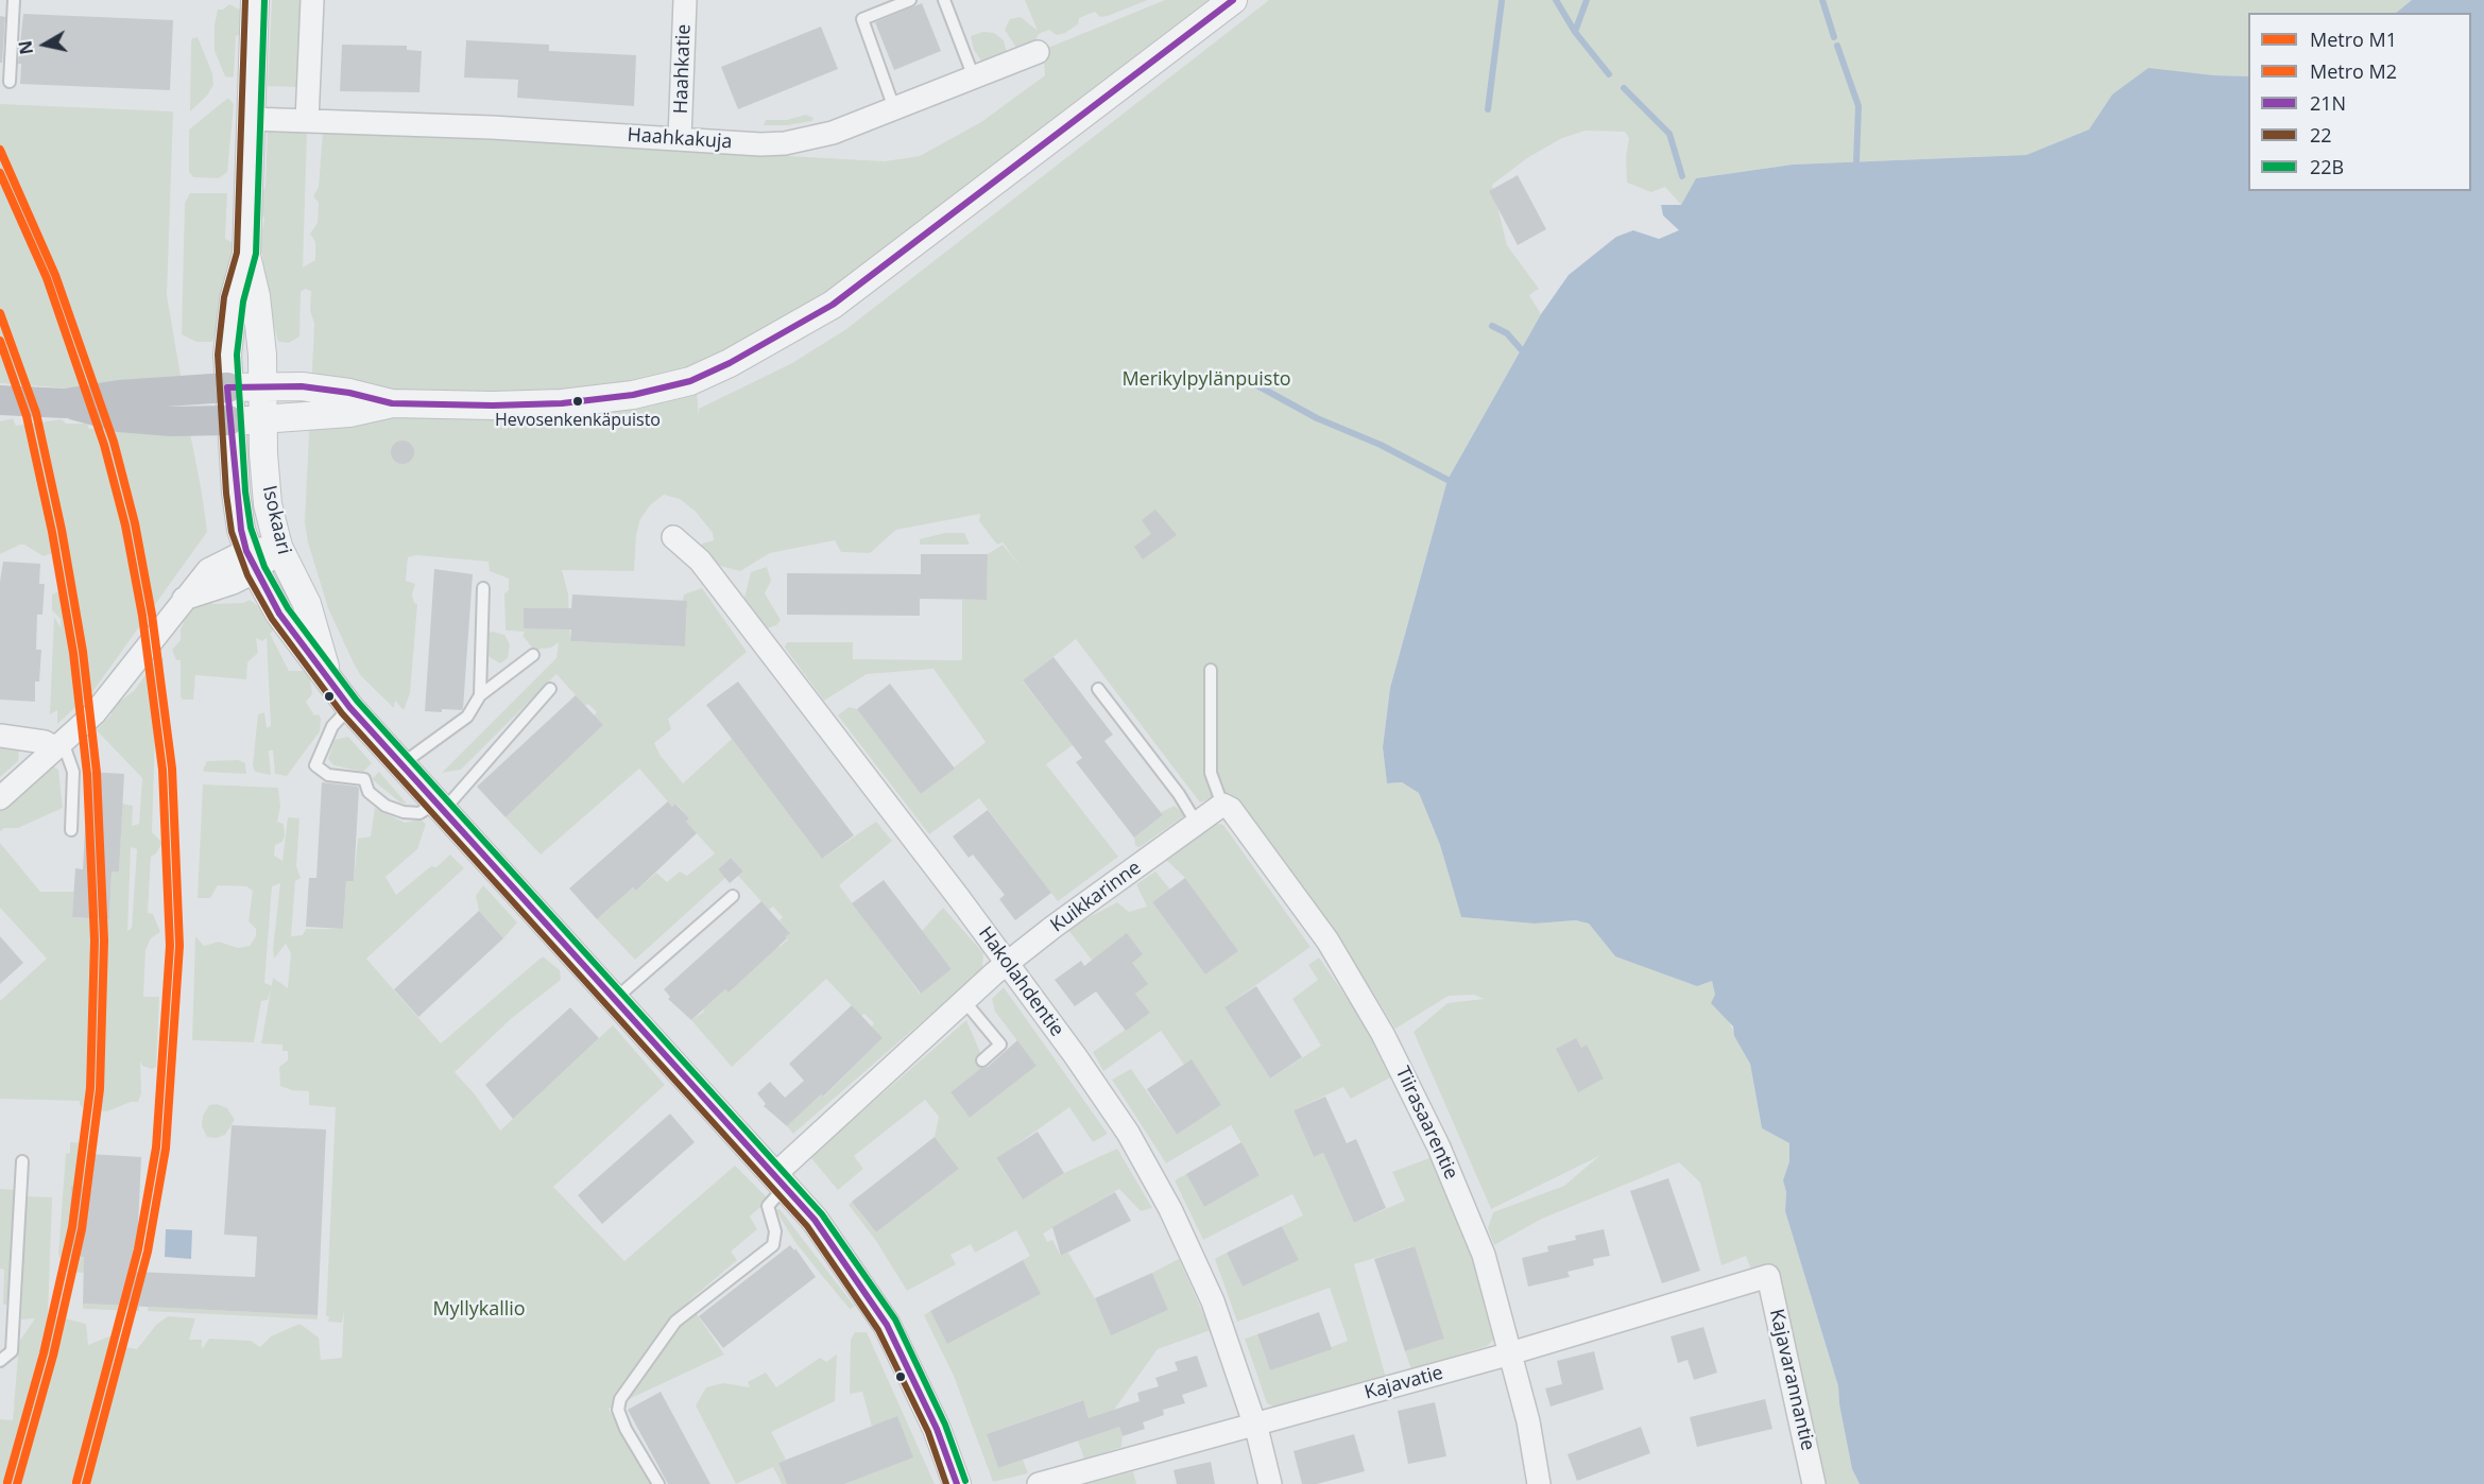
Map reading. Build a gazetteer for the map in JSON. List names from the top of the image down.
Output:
{
  "streets": {
    "street": [
      "Haahkatie",
      "Haahkakuja",
      "Isokaari",
      "Kuikkarinne",
      "Hakolahdentie",
      "Tiirasaarentie",
      "Kajavarannantie",
      "Kajavatie"
    ]
  },
  "crossings": [
    ["Haahkatie", "Haahkakuja"],
    ["Isokaari", "Kuikkarinne"],
    ["Kuikkarinne", "Hakolahdentie"],
    ["Kuikkarinne", "Tiirasaarentie"],
    ["Hakolahdentie", "Kajavatie"],
    ["Tiirasaarentie", "Kajavatie"],
    ["Kajavarannantie", "Kajavatie"]
  ],
  "parks": ["Merikylpylänpuisto", "Myllykallio"],
  "places": ["Hevosenkenkäpuisto"],
  "lines": [
    "transit line 21N",
    "transit line 22",
    "transit line 22B",
    "metro line M1",
    "metro line M2"
  ],
  "legend": [
    "Metro M1",
    "Metro M2",
    "21N",
    "22",
    "22B"
  ],
  "north": "left"
}
